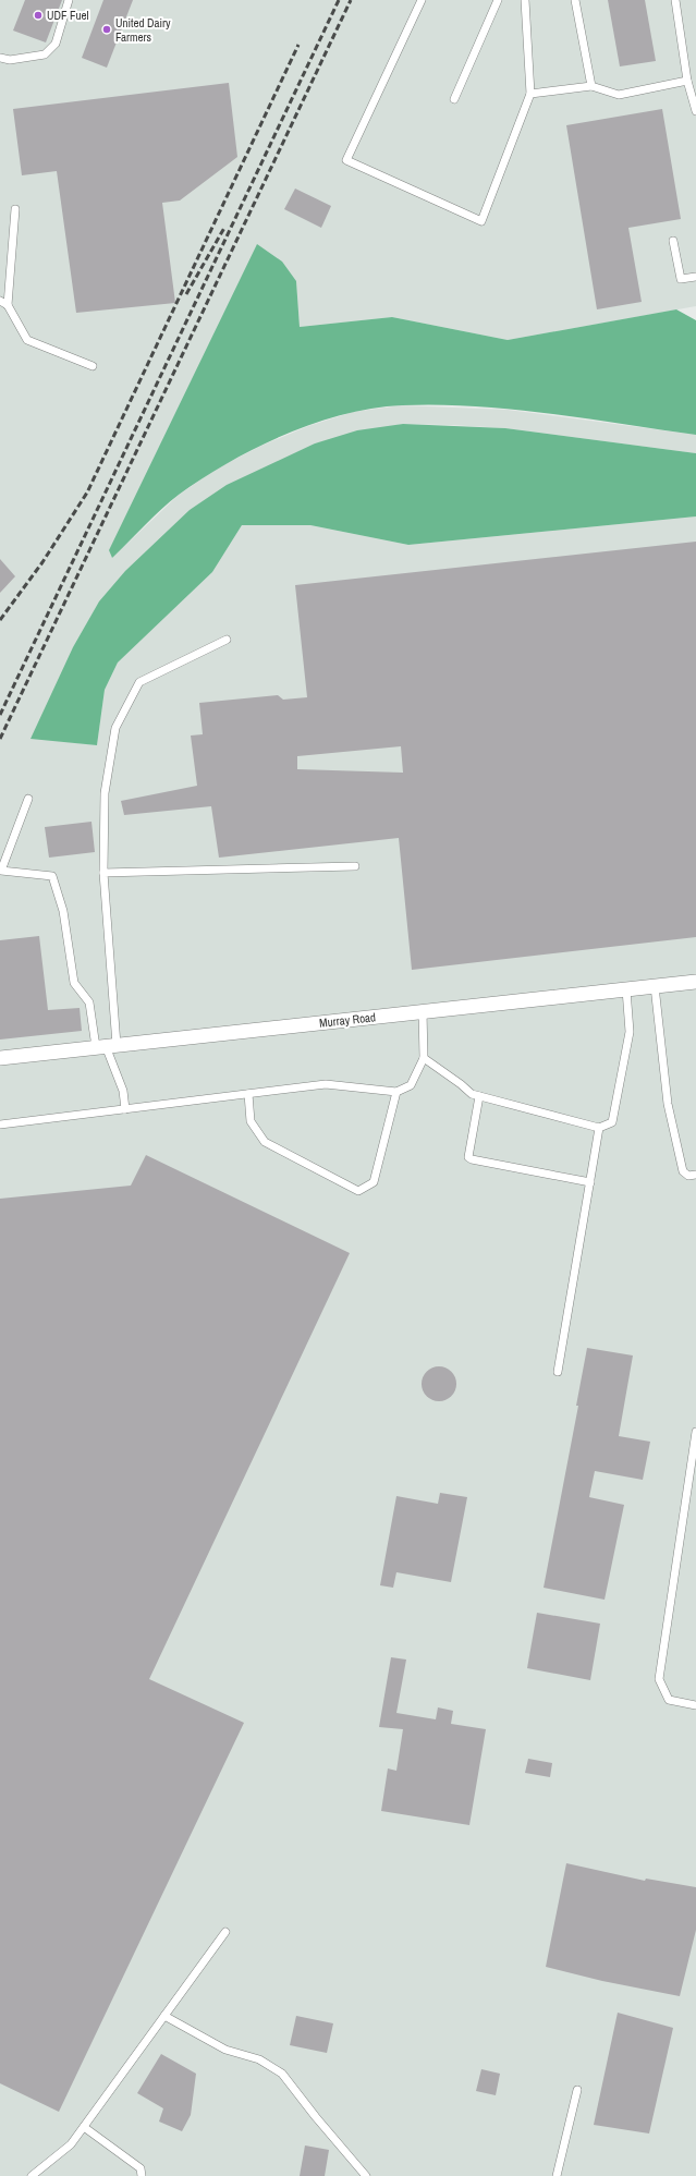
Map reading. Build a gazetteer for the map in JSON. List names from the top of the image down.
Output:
{
  "streets": {
    "street": ["Murray Road"]
  },
  "places": ["UDF Fuel", "United Dairy Farmers"]
}
